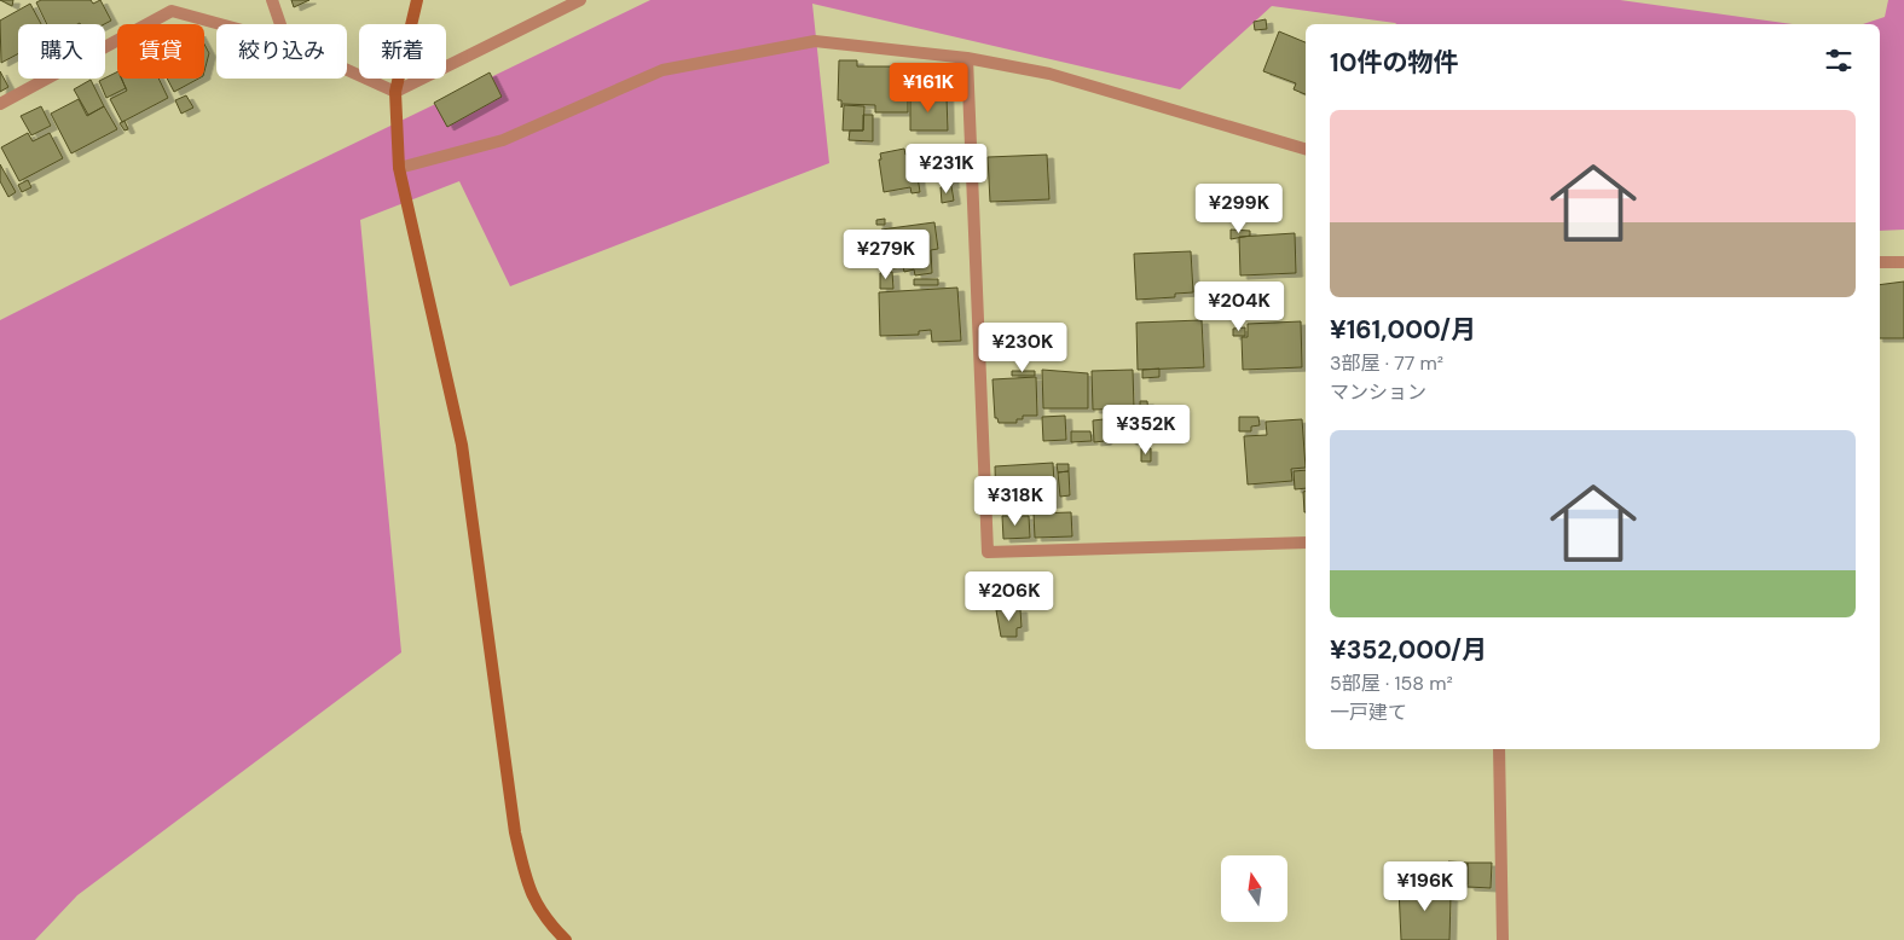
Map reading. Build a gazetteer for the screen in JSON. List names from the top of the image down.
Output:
{
  "north": "top",
  "page": {
    "chip": [
      "購入",
      "賃貸",
      "絞り込み",
      "新着"
    ],
    "heading": "10件の物件",
    "price": [
      "¥161K",
      "¥231K",
      "¥299K",
      "¥279K",
      "¥204K",
      "¥230K",
      "¥352K",
      "¥318K",
      "¥206K",
      "¥196K"
    ],
    "list": [
      {
        "name": "¥161,000/月",
        "note": "3部屋 · 77 m² · マンション"
      },
      {
        "name": "¥352,000/月",
        "note": "5部屋 · 158 m² · 一戸建て"
      }
    ]
  }
}
